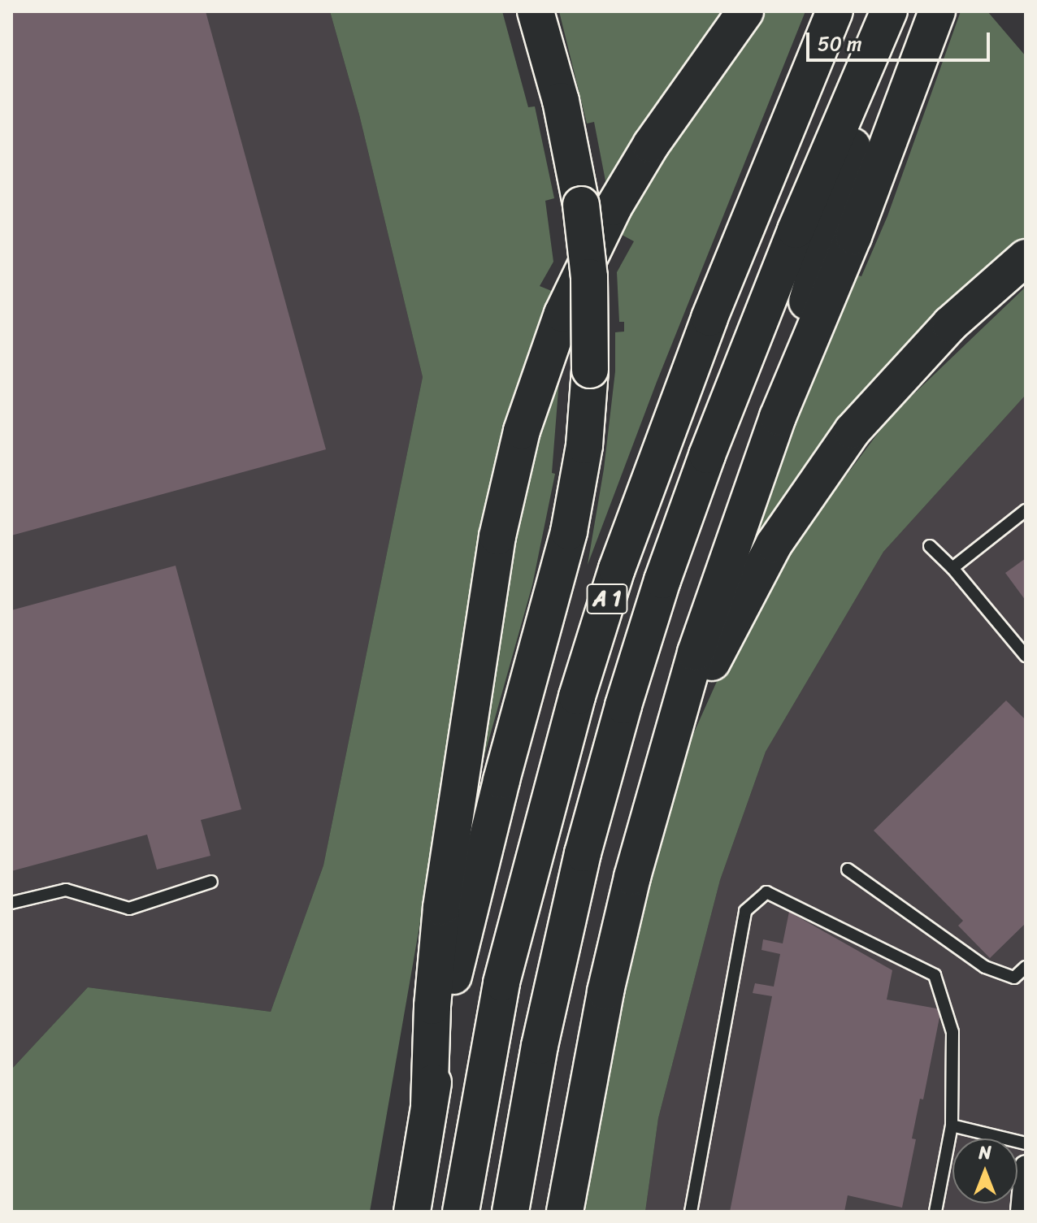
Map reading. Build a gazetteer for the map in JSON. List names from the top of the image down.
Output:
{
  "streets": {
    "highway": ["A 1"]
  },
  "scale_bar": "50 m",
  "north": "top"
}
